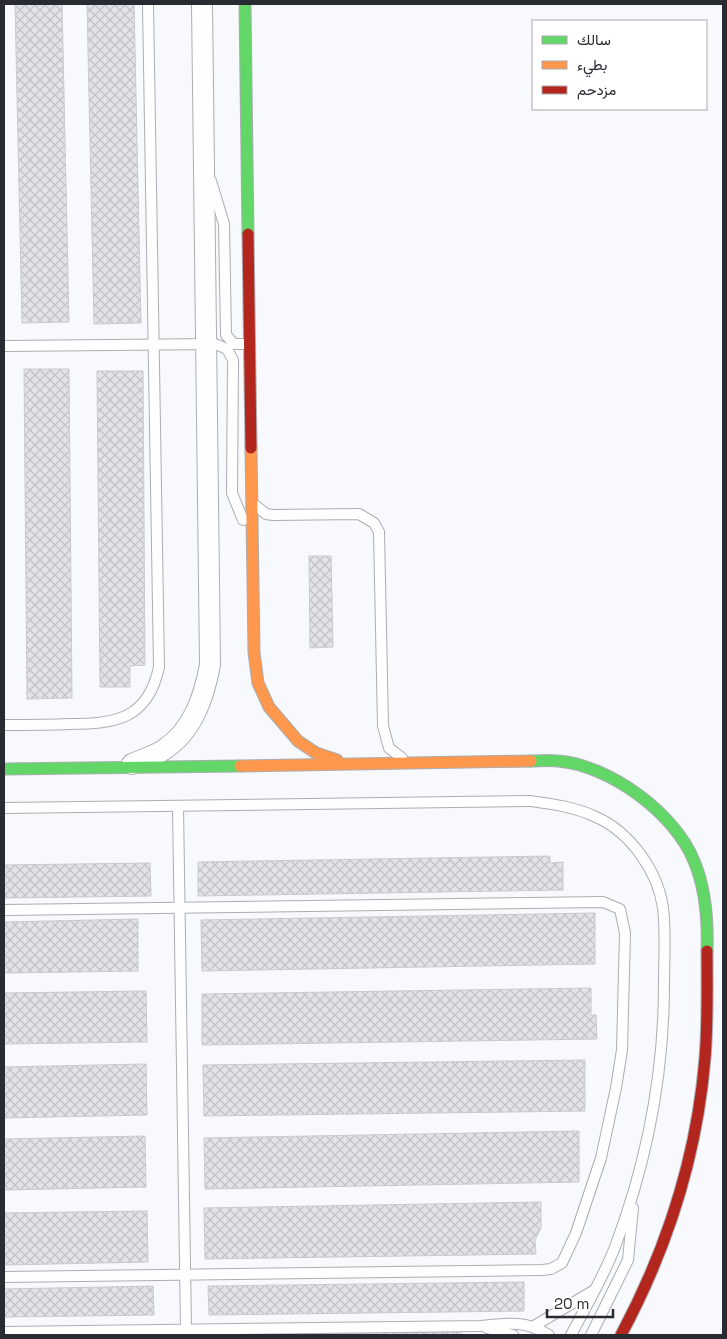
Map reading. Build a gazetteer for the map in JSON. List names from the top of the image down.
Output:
{
  "legend": ["سالك", "بطيء", "مزدحم"],
  "scale_bar": "20 m"
}
